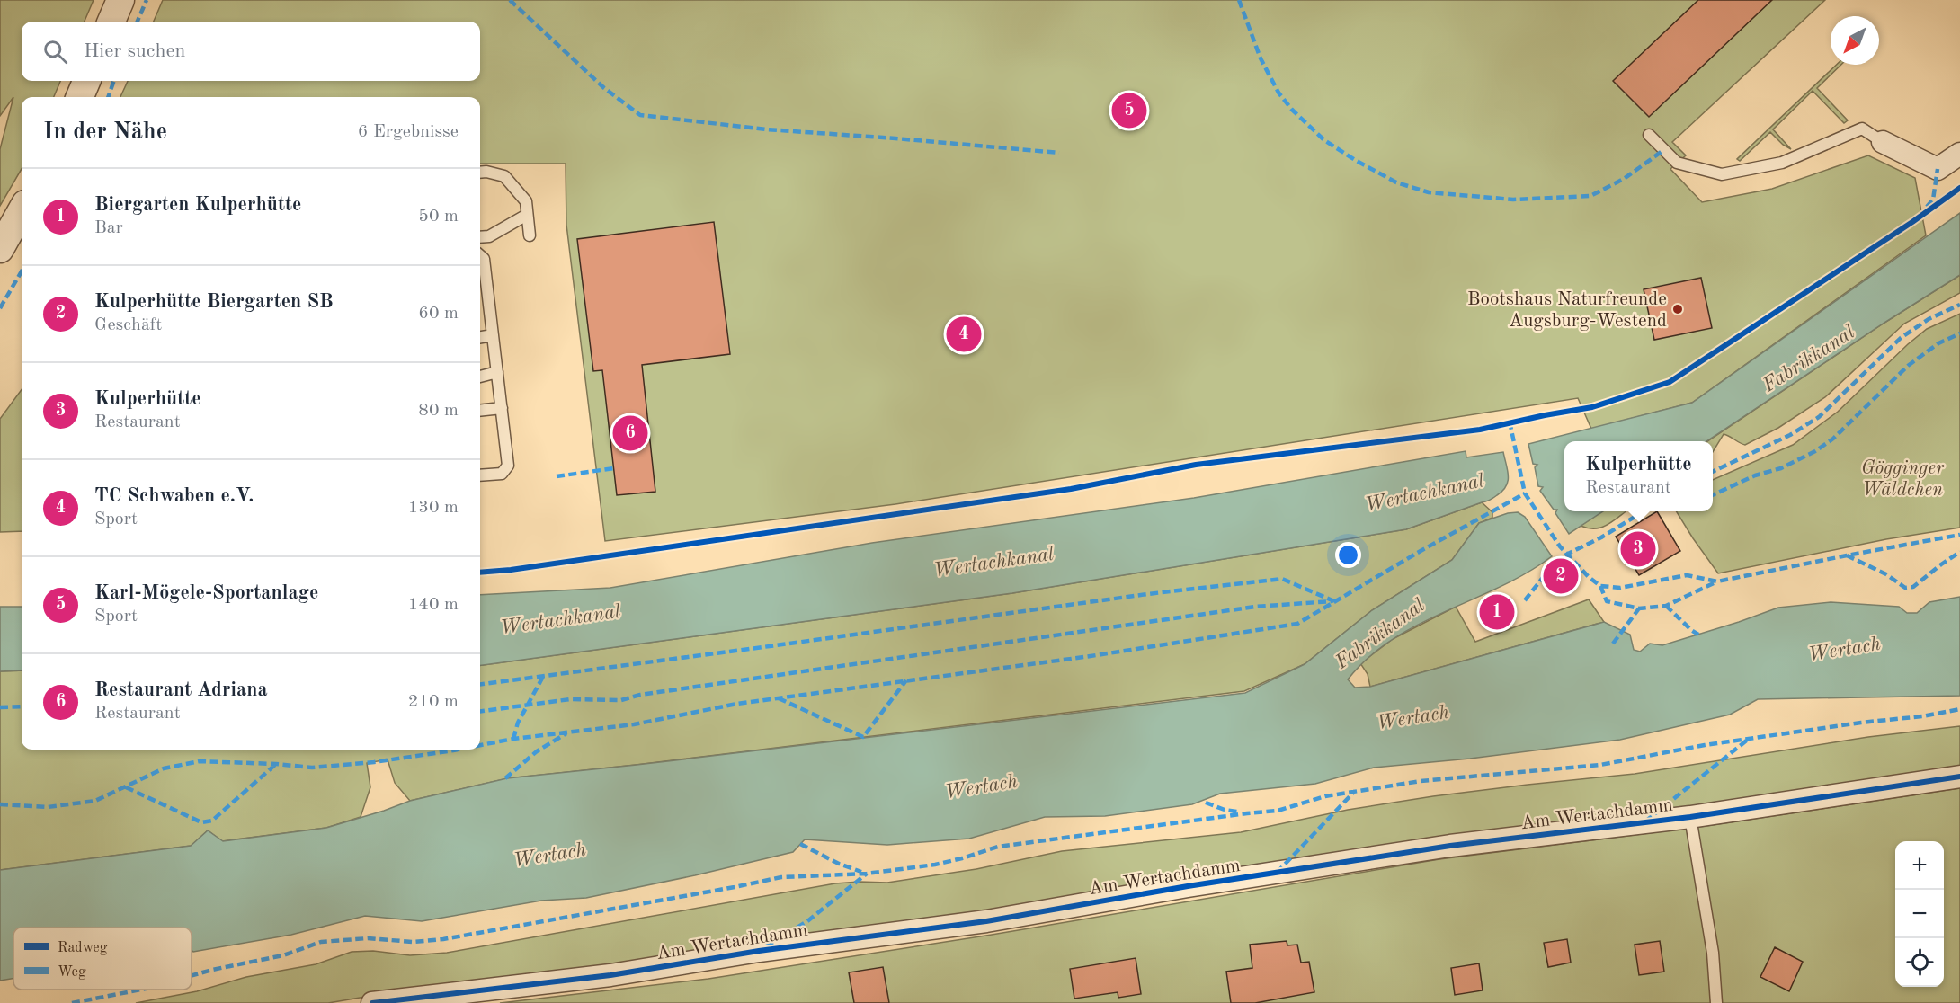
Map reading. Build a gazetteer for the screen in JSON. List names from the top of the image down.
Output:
{
  "streets": {
    "street": ["Am Wertachdamm"]
  },
  "water": ["Fabrikkanal", "Wertachkanal", "Wertach"],
  "parks": ["Gögginger Wäldchen"],
  "places": ["Bootshaus Naturfreunde Augsburg-Westend"],
  "legend": ["Radweg", "Weg"],
  "north": "bottom left",
  "page": {
    "search": "Hier suchen",
    "pins": [
      "5",
      "4",
      "6",
      "3",
      "2",
      "1"
    ],
    "heading": ["In der Nähe", "6 Ergebnisse"],
    "list": [
      {
        "mark": "1",
        "name": "Biergarten Kulperhütte",
        "note": "Bar",
        "value": "50 m"
      },
      {
        "mark": "2",
        "name": "Kulperhütte Biergarten SB",
        "note": "Geschäft",
        "value": "60 m"
      },
      {
        "mark": "3",
        "name": "Kulperhütte",
        "note": "Restaurant",
        "value": "80 m"
      },
      {
        "mark": "4",
        "name": "TC Schwaben e.V.",
        "note": "Sport",
        "value": "130 m"
      },
      {
        "mark": "5",
        "name": "Karl-Mögele-Sportanlage",
        "note": "Sport",
        "value": "140 m"
      },
      {
        "mark": "6",
        "name": "Restaurant Adriana",
        "note": "Restaurant",
        "value": "210 m"
      }
    ],
    "popup": ["Kulperhütte", "Restaurant"],
    "map_buttons": ["+", "−"]
  }
}
